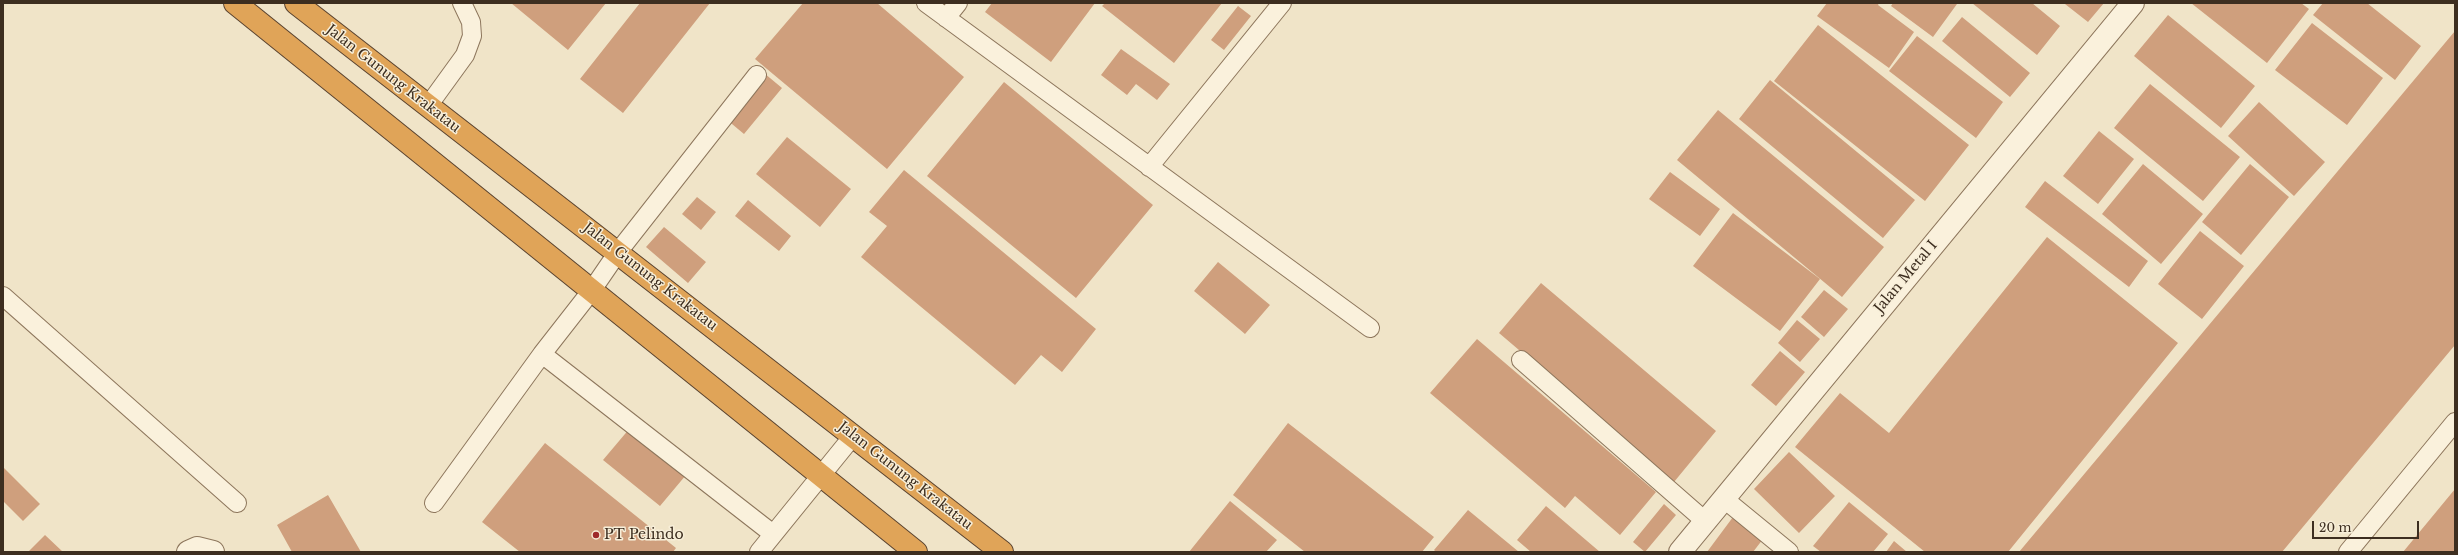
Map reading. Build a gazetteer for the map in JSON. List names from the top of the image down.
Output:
{
  "streets": {
    "highway": ["Jalan Gunung Krakatau"],
    "street": ["Jalan Metal I"]
  },
  "places": ["PT Pelindo"],
  "scale_bar": "20 m"
}
